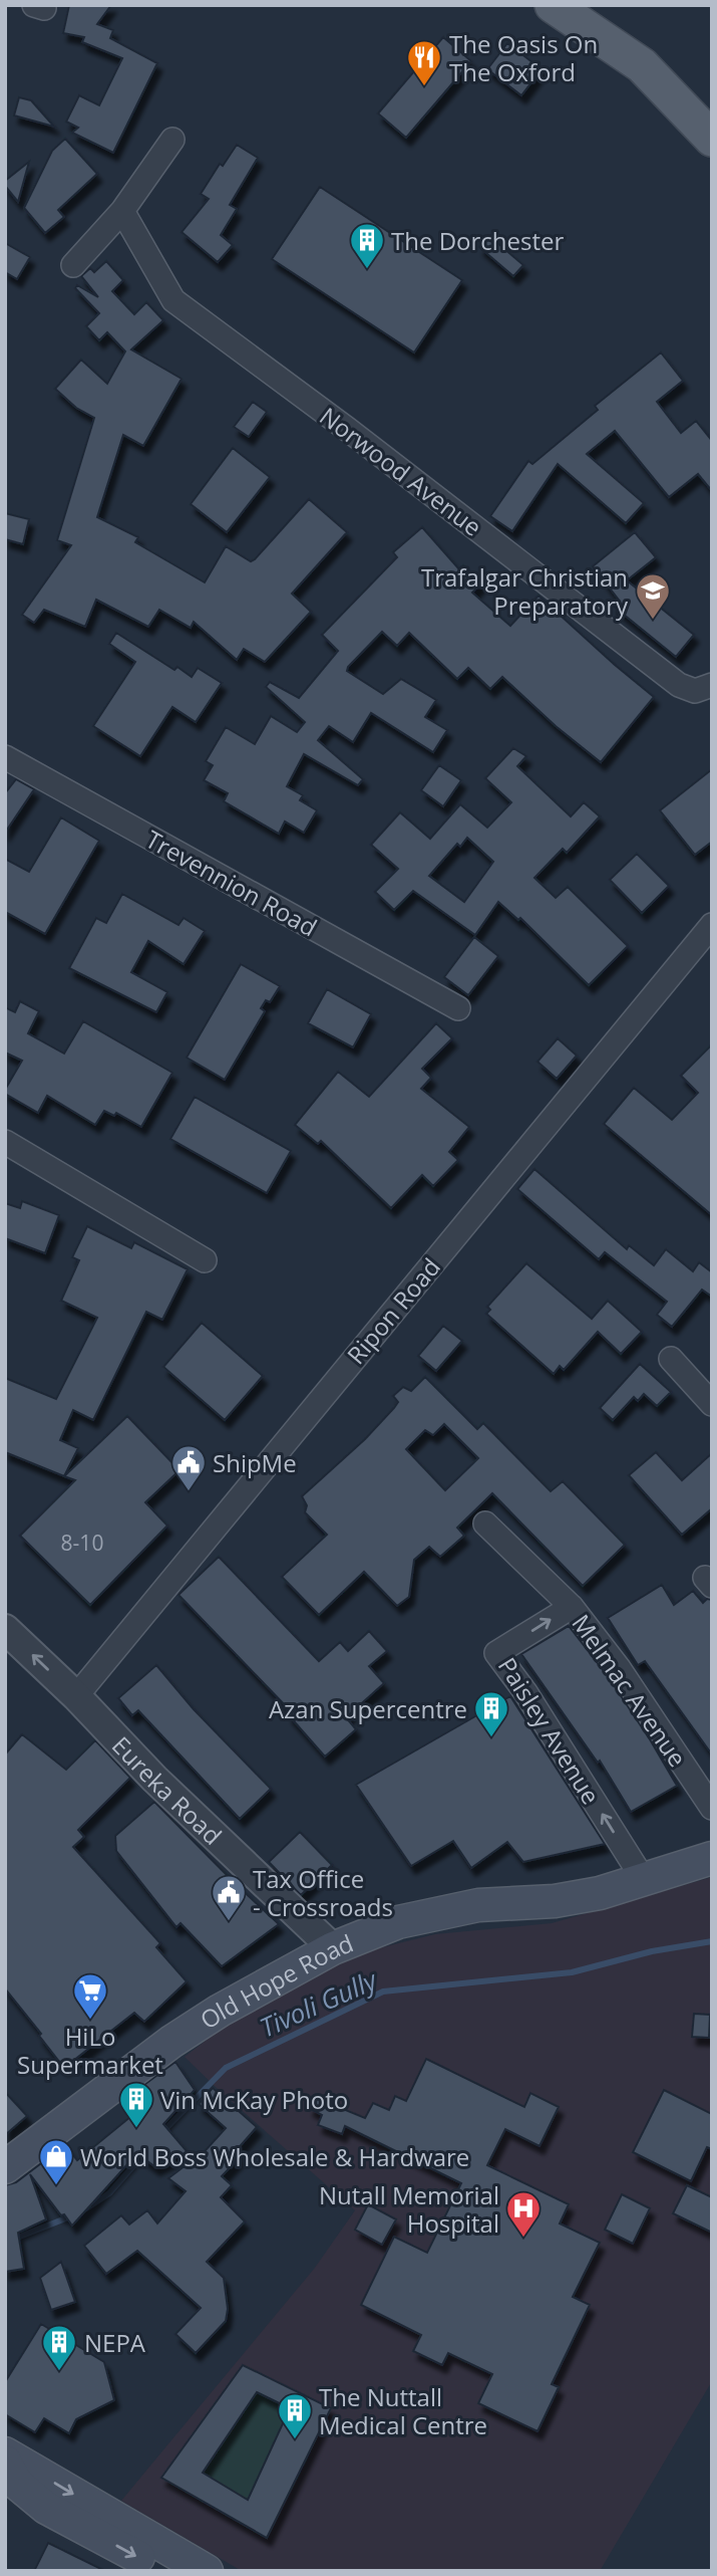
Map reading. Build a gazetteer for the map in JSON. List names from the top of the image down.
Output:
{
  "streets": {
    "main road": ["Old Hope Road"],
    "street": [
      "Norwood Avenue",
      "Trevennion Road",
      "Ripon Road",
      "Melmac Avenue",
      "Paisley Avenue",
      "Eureka Road"
    ]
  },
  "crossings": [
    ["Ripon Road", "Eureka Road"],
    ["Melmac Avenue", "Paisley Avenue"],
    ["Paisley Avenue", "Old Hope Road"],
    ["Eureka Road", "Old Hope Road"]
  ],
  "water": ["Tivoli Gully"],
  "places": {
    "restaurant": ["The Oasis On The Oxford"],
    "building": [
      "The Dorchester",
      "Azan Supercentre",
      "Vin McKay Photo",
      "NEPA",
      "The Nuttall Medical Centre"
    ],
    "school or university": ["Trafalgar Christian Preparatory"],
    "public building": ["ShipMe", "Tax Office - Crossroads"],
    "supermarket": ["HiLo Supermarket"],
    "shop": ["World Boss Wholesale & Hardware"],
    "hospital": ["Nutall Memorial Hospital"]
  },
  "house_numbers": ["8-10"]
}
